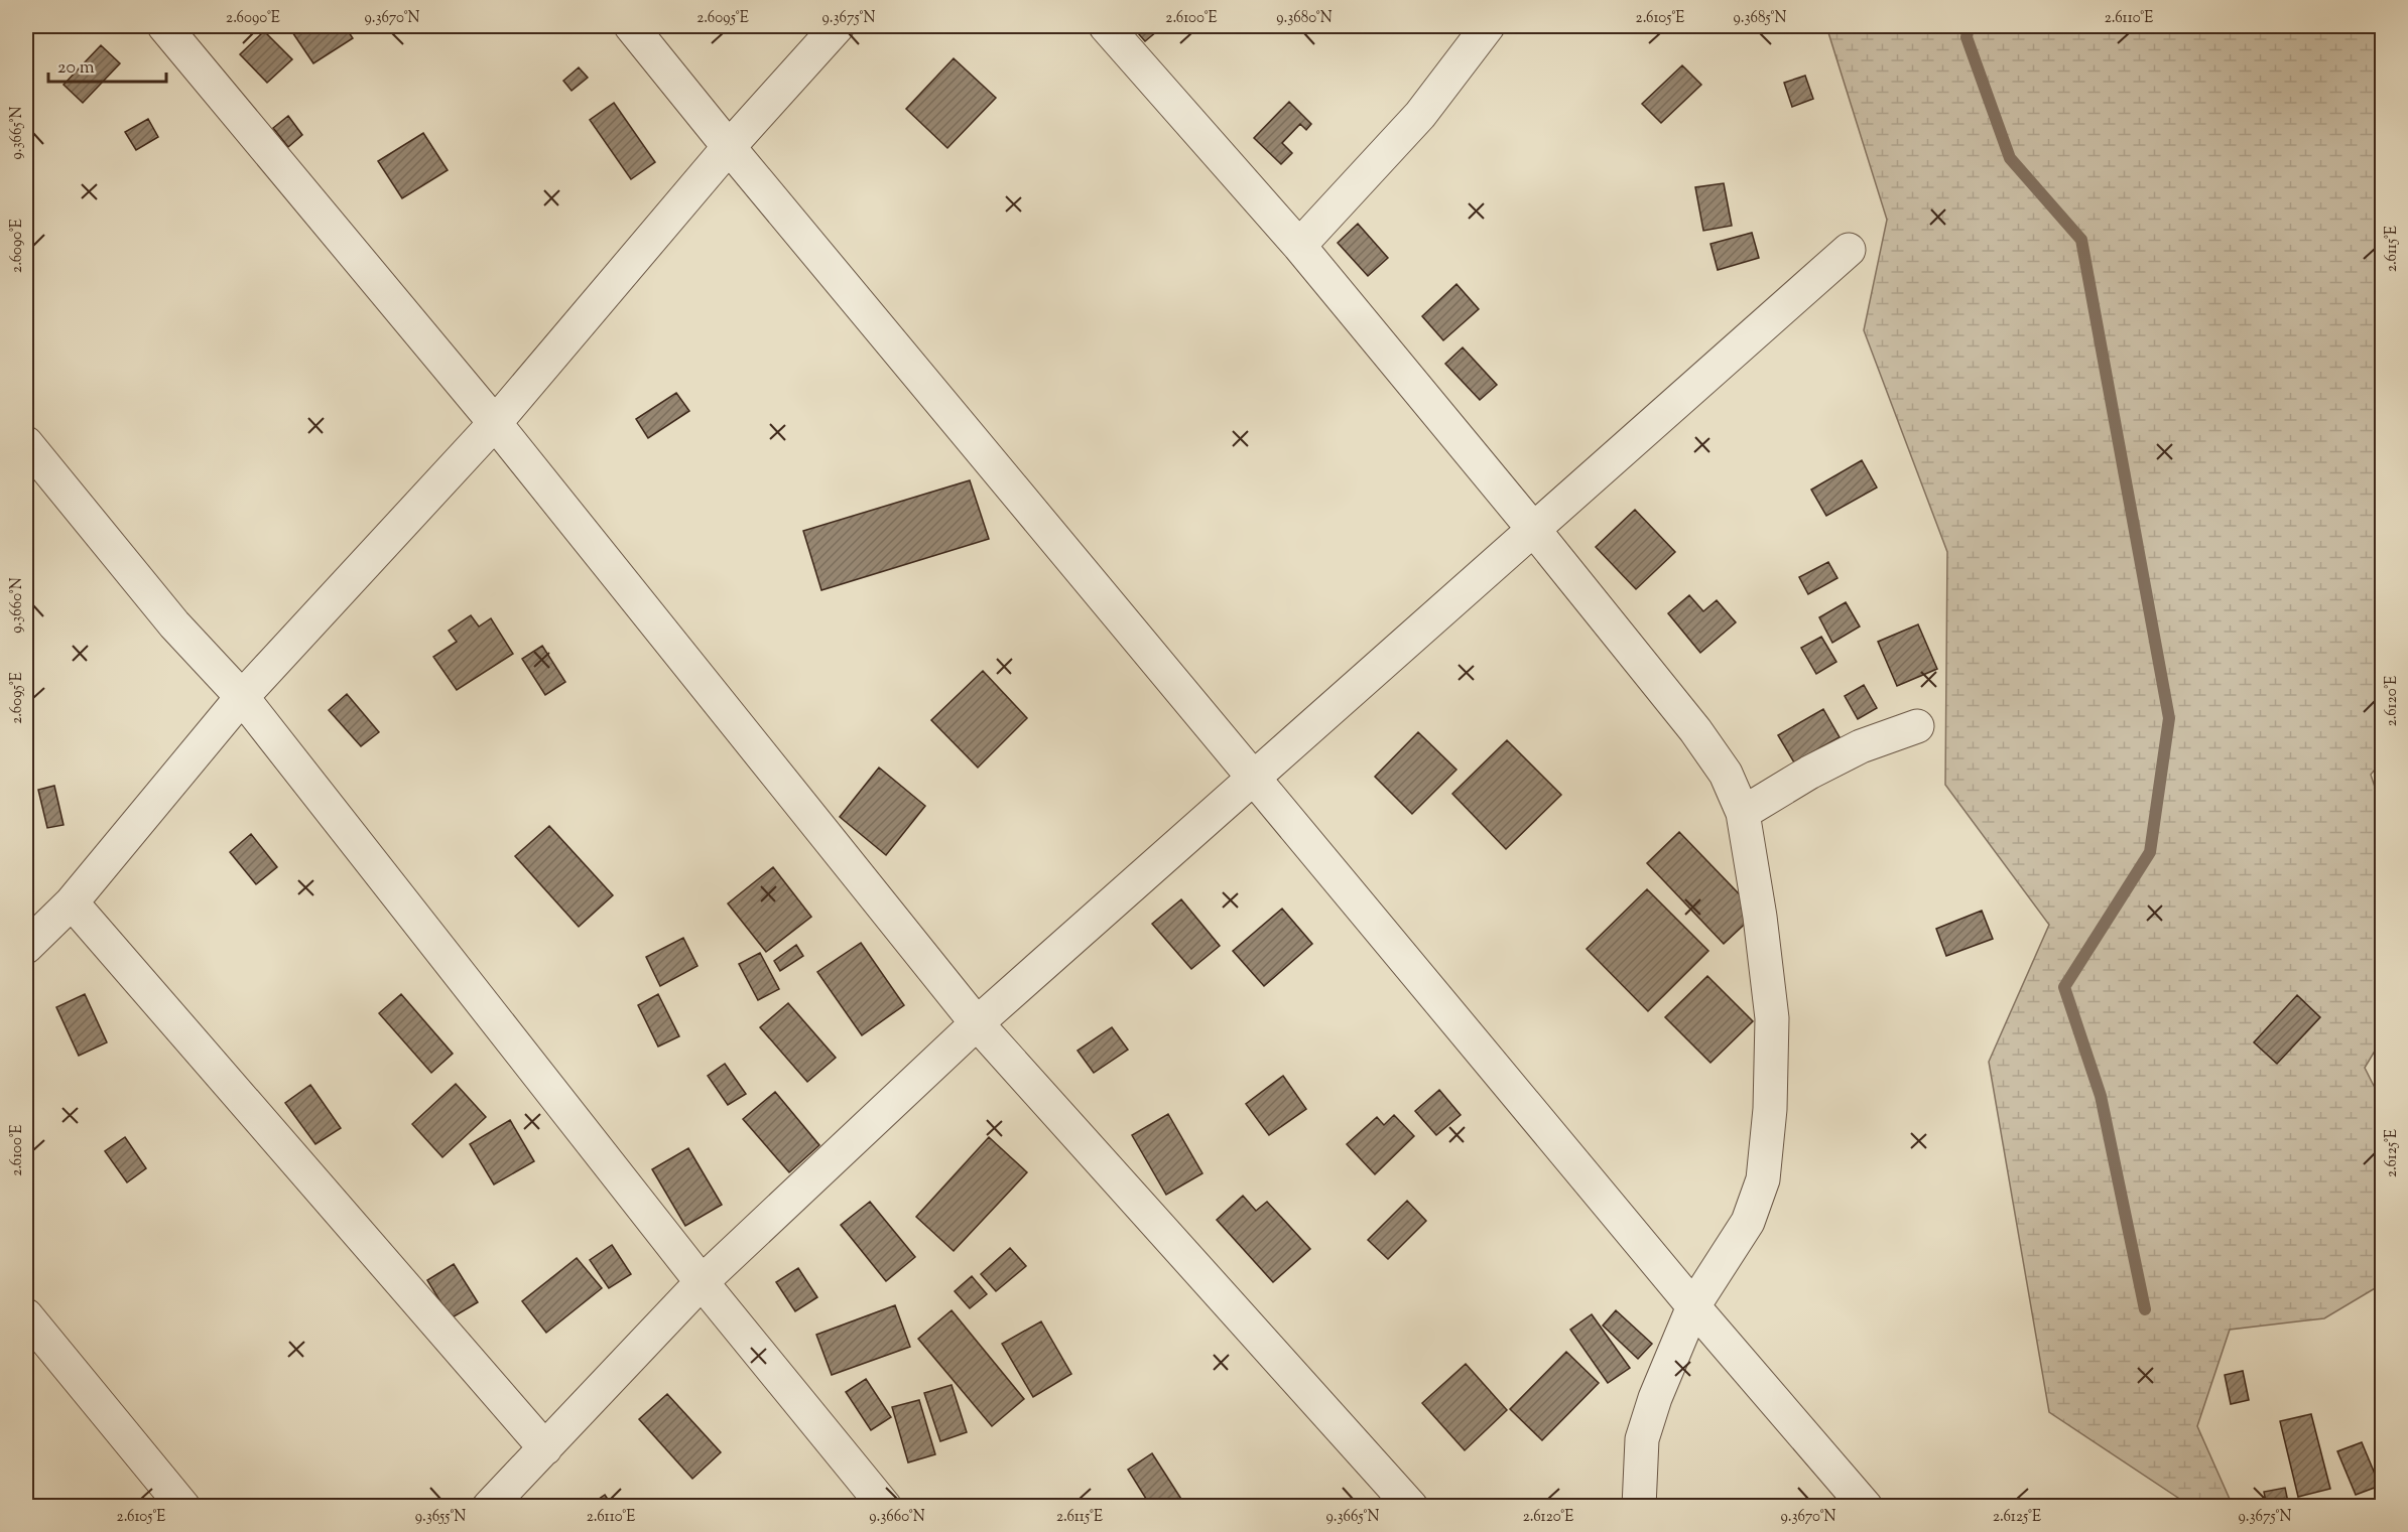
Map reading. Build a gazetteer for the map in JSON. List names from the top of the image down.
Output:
{
  "scale_bar": "20 m",
  "coordinates": [
    "2.6090°E",
    "9.3670°N",
    "2.6095°E",
    "9.3675°N",
    "2.6100°E",
    "9.3680°N",
    "2.6105°E",
    "9.3685°N",
    "2.6110°E",
    "9.3665°N",
    "2.6115°E",
    "9.3660°N",
    "2.6120°E",
    "2.6125°E",
    "9.3655°N"
  ]
}
